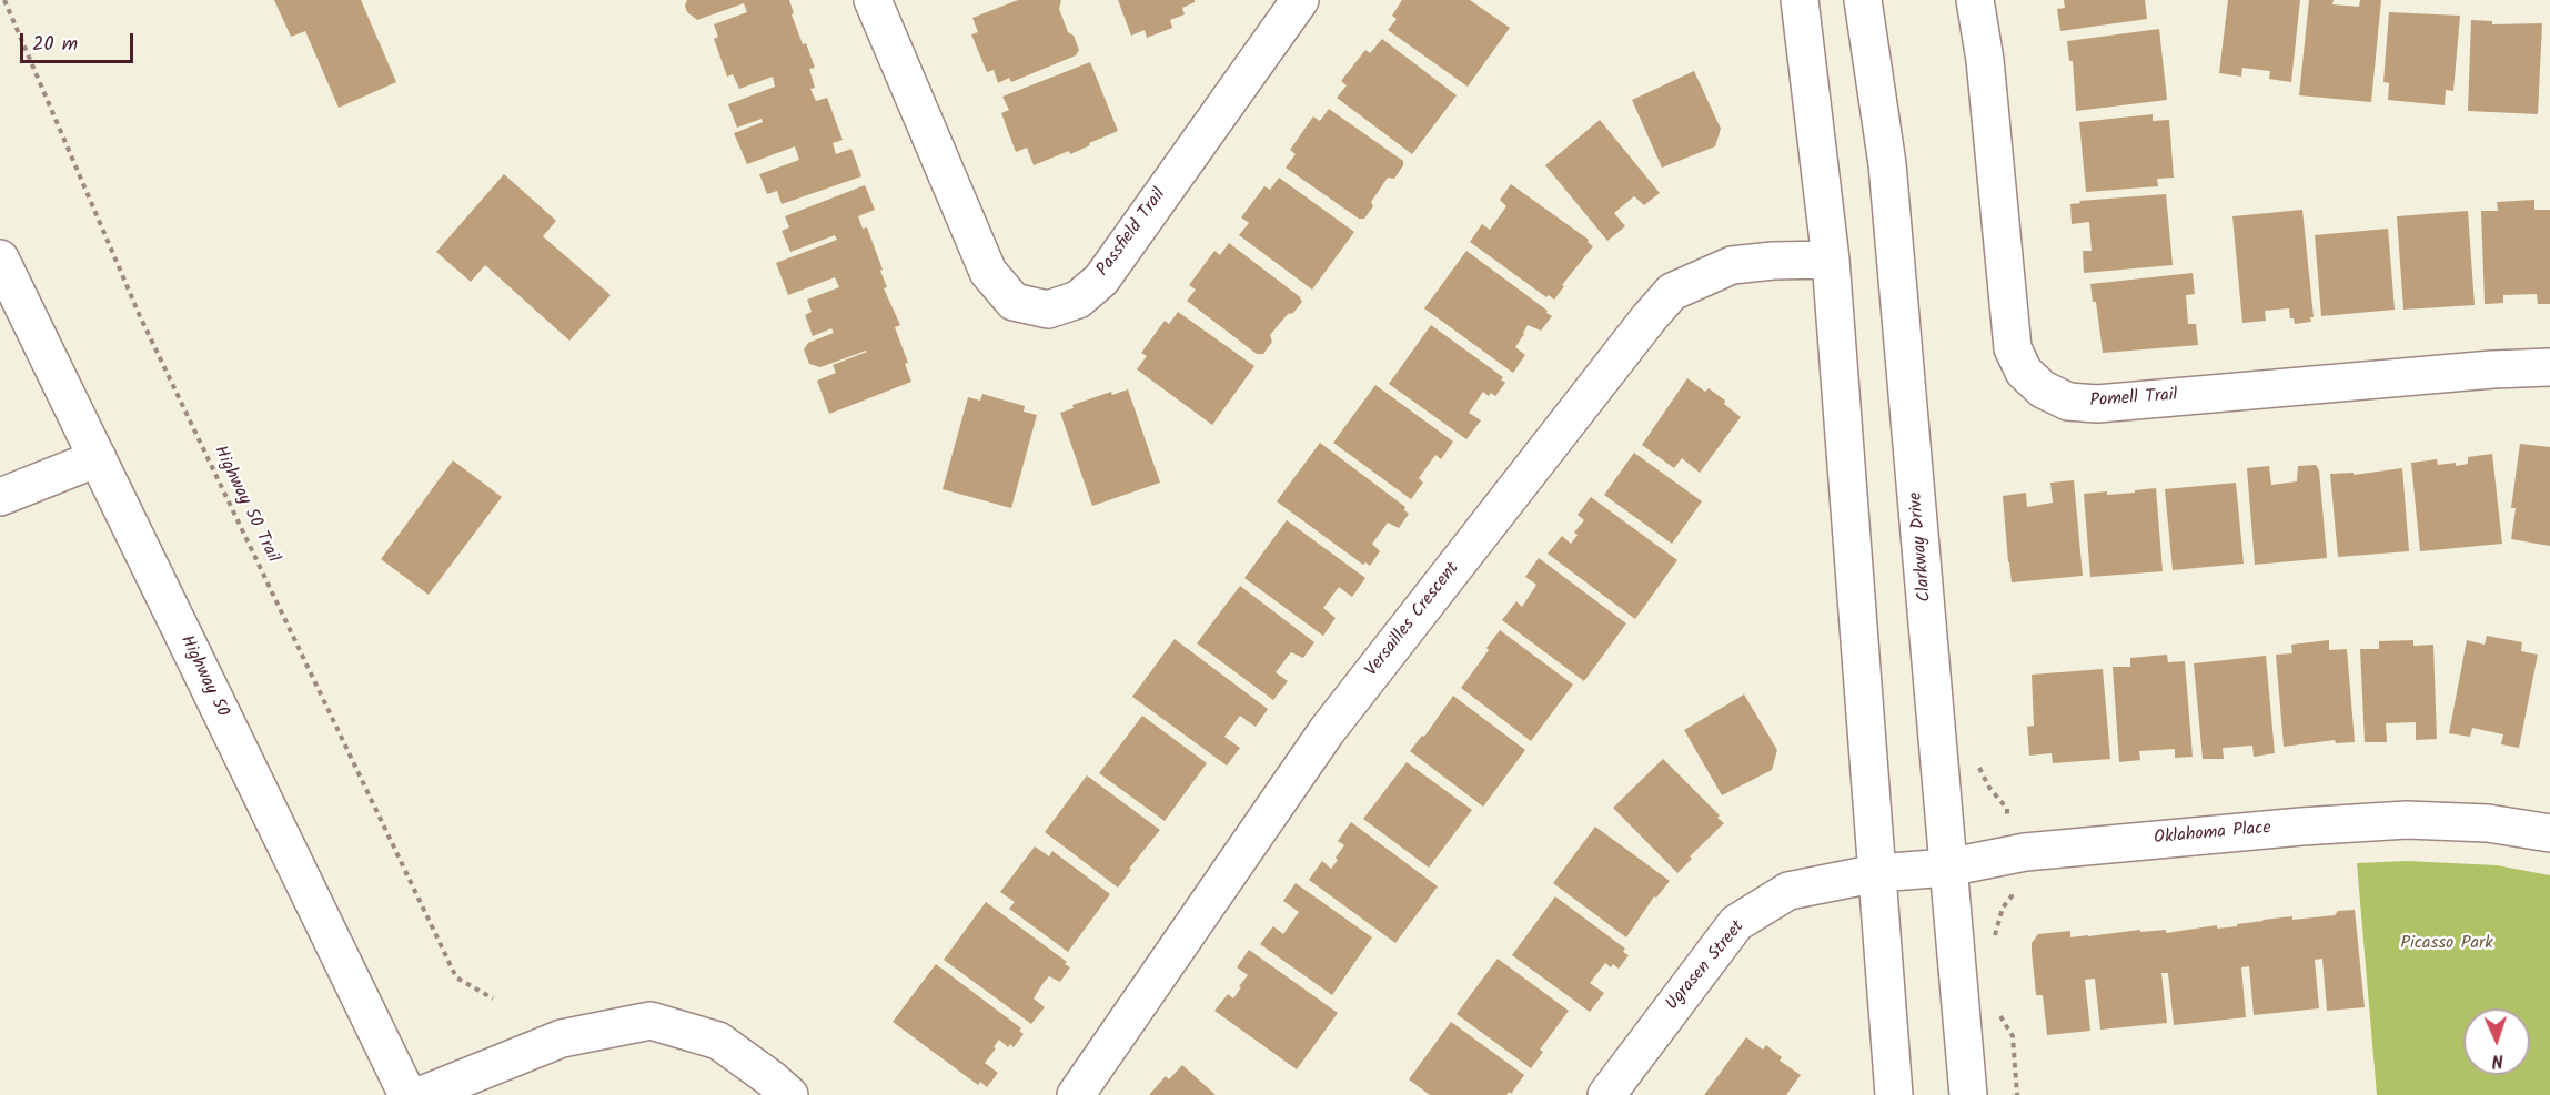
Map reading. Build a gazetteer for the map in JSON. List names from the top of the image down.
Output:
{
  "streets": {
    "street": [
      "Passfield Trail",
      "Pomell Trail",
      "Clarkway Drive",
      "Versailles Crescent",
      "Highway 50",
      "Oklahoma Place",
      "Ugrasen Street"
    ],
    "path": ["Highway 50 Trail"]
  },
  "crossings": [
    ["Clarkway Drive", "Oklahoma Place"],
    ["Oklahoma Place", "Ugrasen Street"]
  ],
  "parks": ["Picasso Park"],
  "scale_bar": "20 m",
  "north": "bottom"
}
